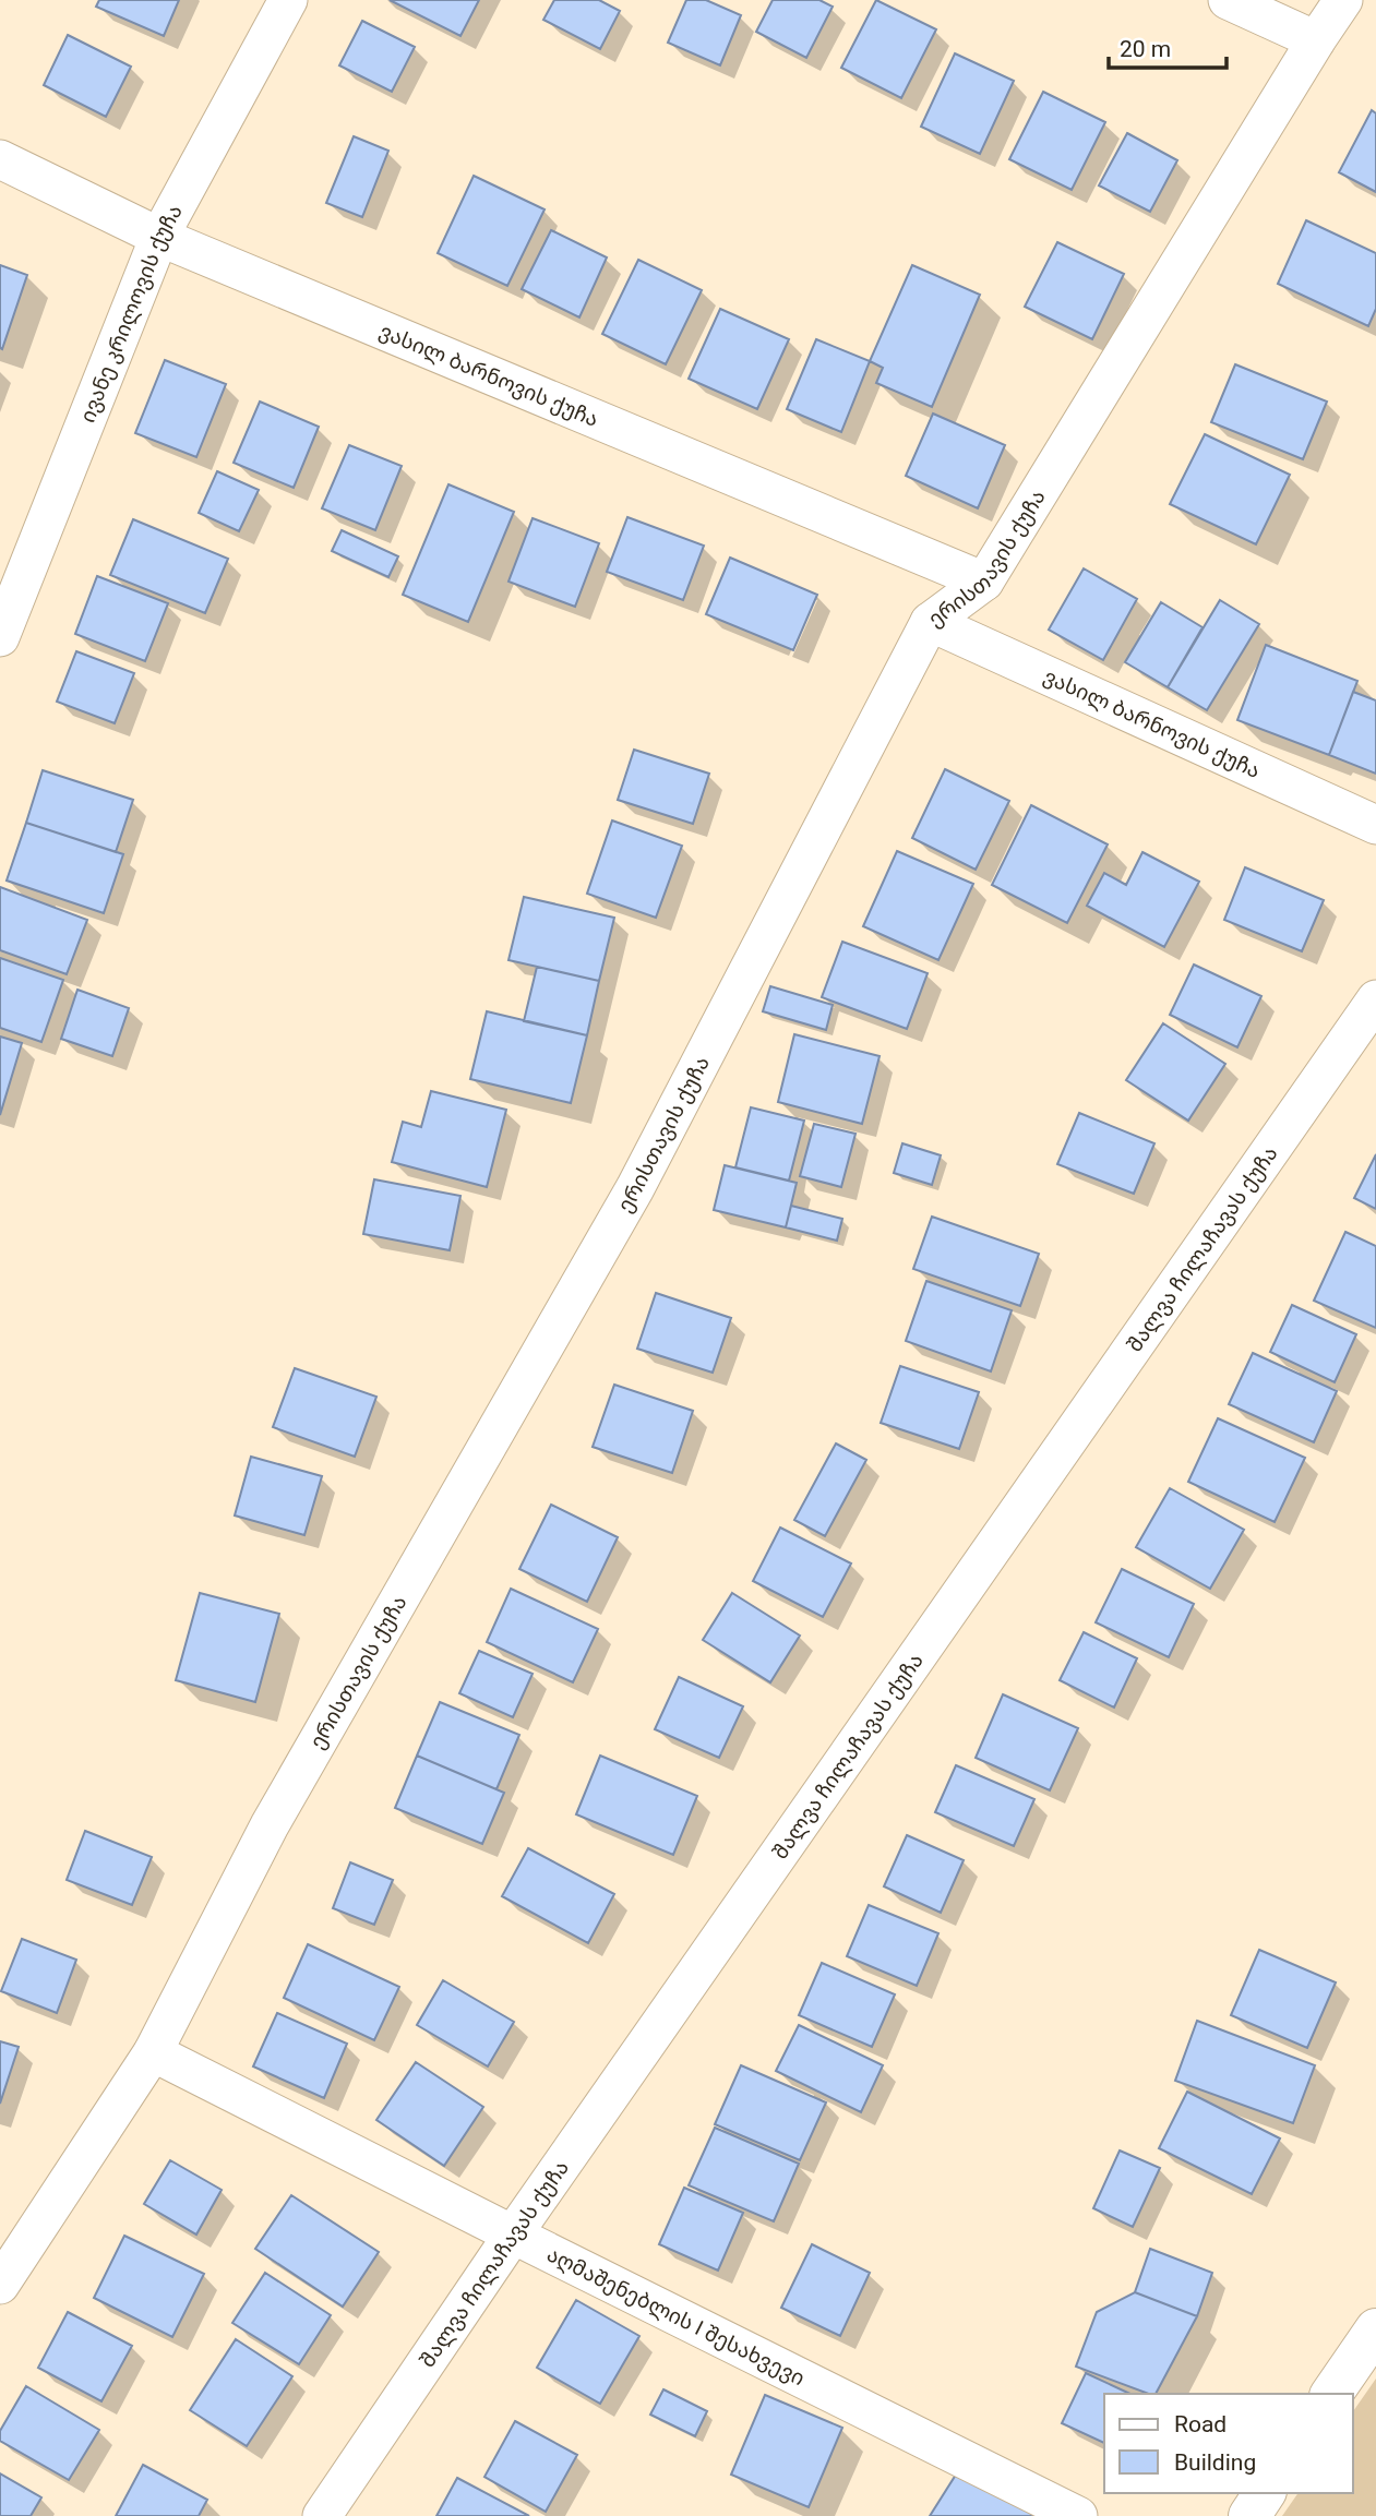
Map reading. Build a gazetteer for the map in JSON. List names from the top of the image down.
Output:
{
  "streets": {
    "street": [
      "ივანე კრილოვის ქუჩა",
      "ვასილ ბარნოვის ქუჩა",
      "ერისთავის ქუჩა",
      "შალვა ჩილაჩავას ქუჩა",
      "აღმაშენებლის I შესახვევი"
    ]
  },
  "crossings": [
    ["ივანე კრილოვის ქუჩა", "ვასილ ბარნოვის ქუჩა"],
    ["ვასილ ბარნოვის ქუჩა", "ერისთავის ქუჩა"],
    ["ერისთავის ქუჩა", "აღმაშენებლის I შესახვევი"],
    ["შალვა ჩილაჩავას ქუჩა", "აღმაშენებლის I შესახვევი"]
  ],
  "legend": ["Road", "Building"],
  "scale_bar": "20 m"
}
